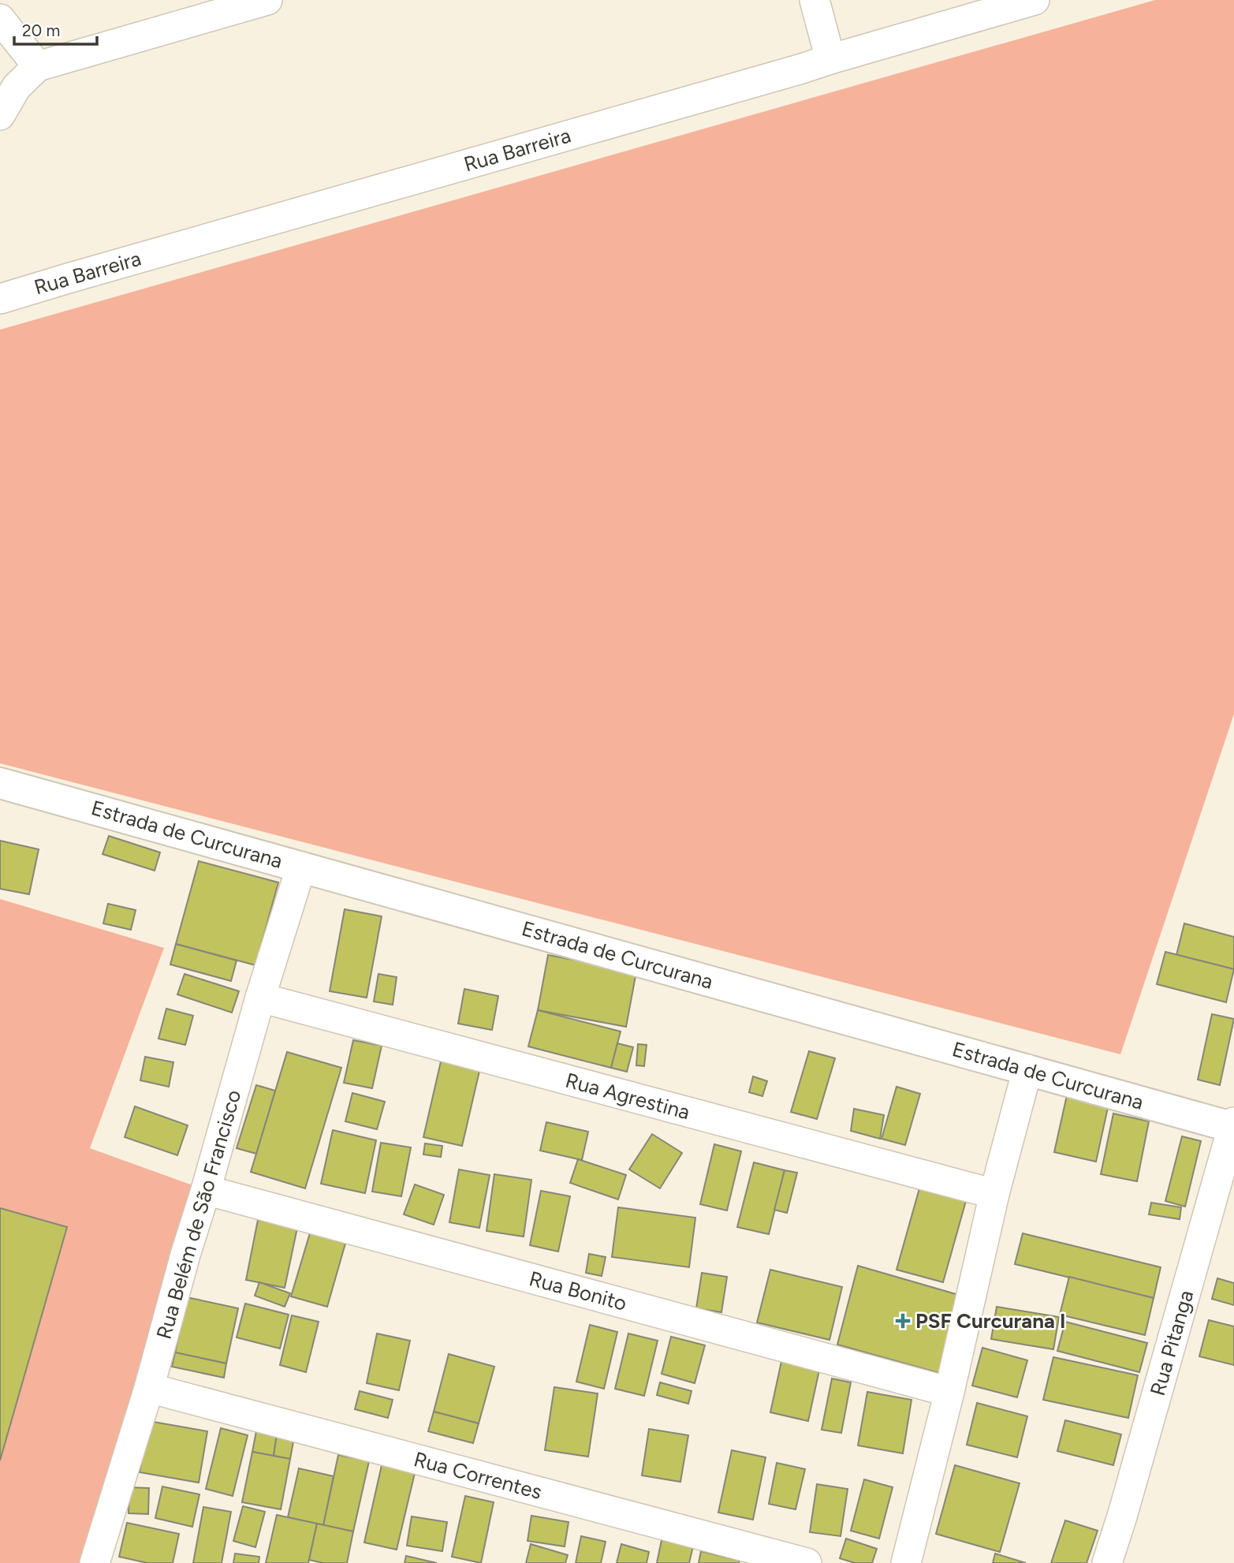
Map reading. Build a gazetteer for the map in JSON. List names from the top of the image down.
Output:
{
  "streets": {
    "main road": ["Estrada de Curcurana"],
    "street": [
      "Rua Barreira",
      "Rua Agrestina",
      "Rua Belém de São Francisco",
      "Rua Bonito",
      "Rua Pitanga",
      "Rua Correntes"
    ]
  },
  "crossings": [
    ["Estrada de Curcurana", "Rua Belém de São Francisco"],
    ["Estrada de Curcurana", "Rua Pitanga"],
    ["Rua Agrestina", "Rua Belém de São Francisco"],
    ["Rua Belém de São Francisco", "Rua Bonito"],
    ["Rua Belém de São Francisco", "Rua Correntes"]
  ],
  "places": {
    "health": ["PSF Curcurana I"]
  },
  "scale_bar": "20 m"
}
